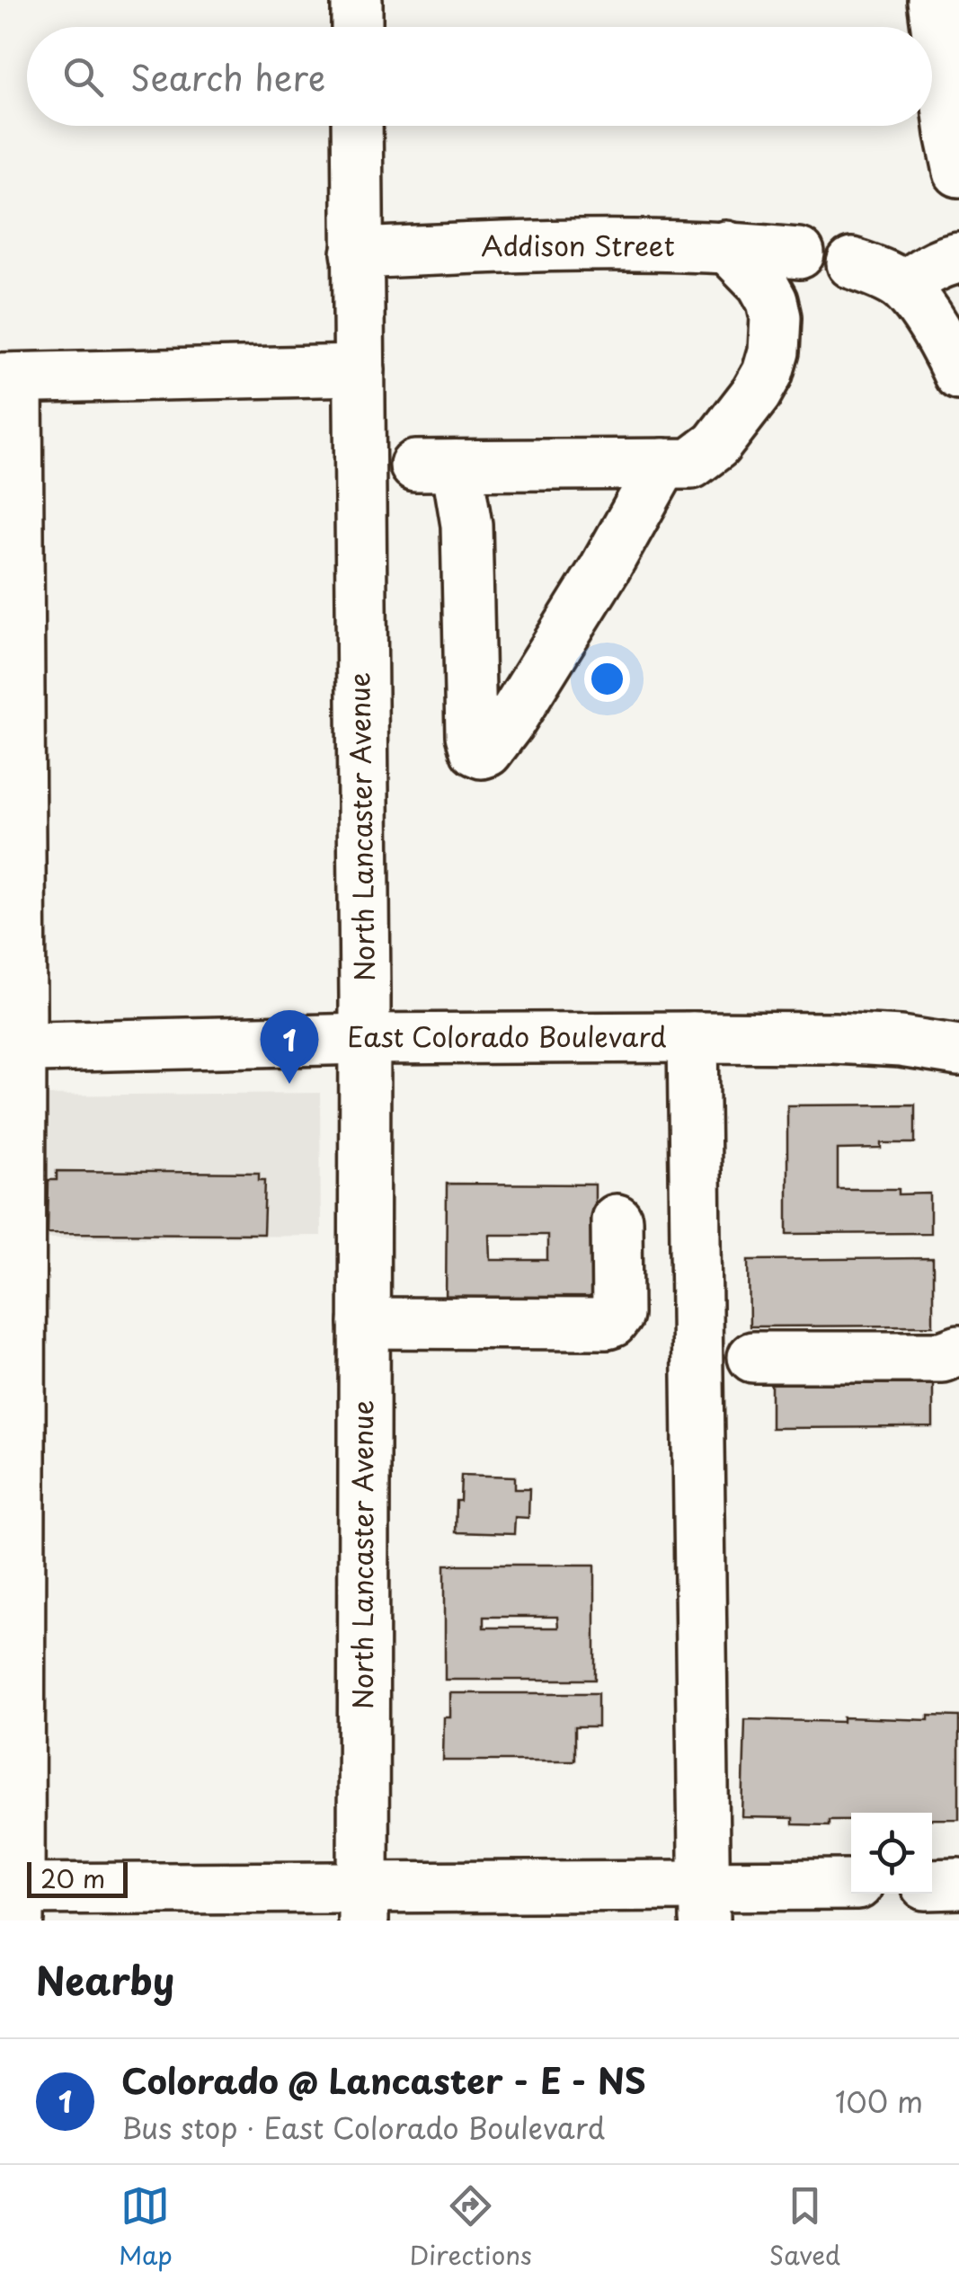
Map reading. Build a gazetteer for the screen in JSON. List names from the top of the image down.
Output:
{
  "streets": {
    "street": ["Addison Street", "North Lancaster Avenue", "East Colorado Boulevard"]
  },
  "crossings": [
    ["Addison Street", "North Lancaster Avenue"],
    ["North Lancaster Avenue", "East Colorado Boulevard"]
  ],
  "scale_bar": "20 m",
  "page": {
    "search": "Search here",
    "pins": "1",
    "scale": "20 m",
    "heading": "Nearby",
    "list": [
      {
        "mark": "1",
        "name": "Colorado @ Lancaster - E - NS",
        "note": "Bus stop · East Colorado Boulevard",
        "value": "100 m"
      }
    ],
    "nav": ["Map", "Directions", "Saved"]
  }
}
